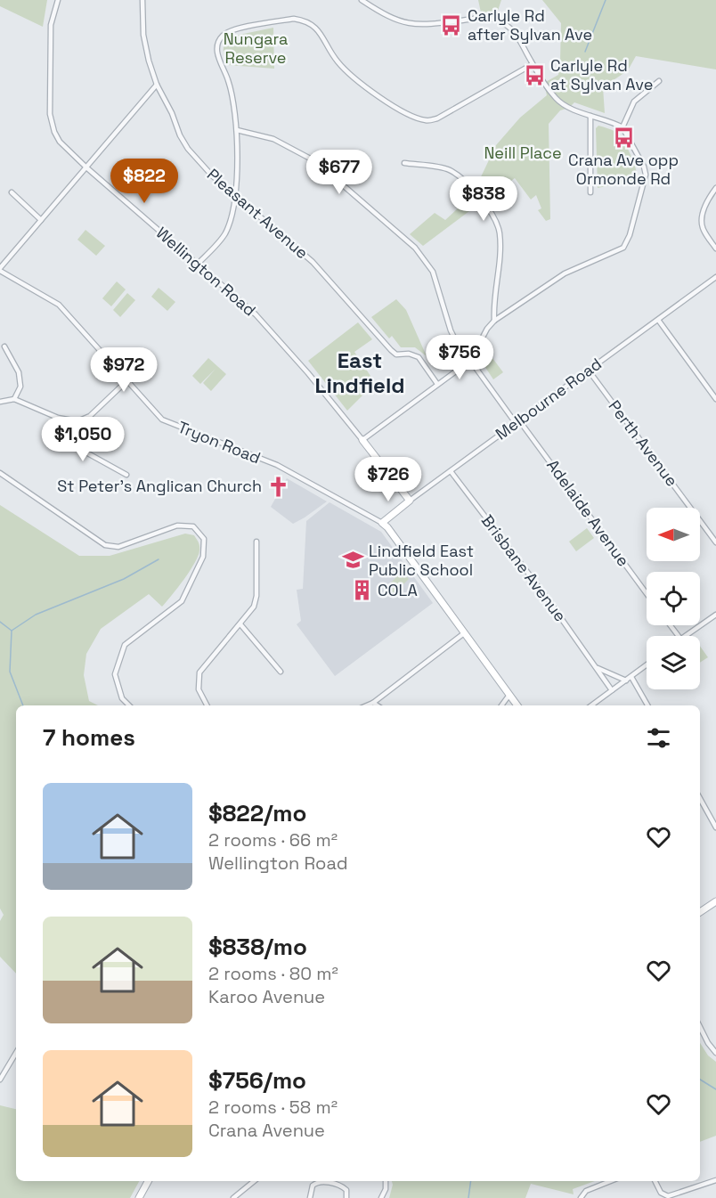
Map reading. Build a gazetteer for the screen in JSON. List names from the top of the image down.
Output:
{
  "streets": {
    "street": [
      "Pleasant Avenue",
      "Wellington Road",
      "Melbourne Road",
      "Tryon Road",
      "Perth Avenue",
      "Adelaide Avenue",
      "Brisbane Avenue"
    ]
  },
  "crossings": [
    ["Wellington Road", "Melbourne Road"],
    ["Melbourne Road", "Tryon Road"],
    ["Melbourne Road", "Perth Avenue"],
    ["Melbourne Road", "Adelaide Avenue"],
    ["Melbourne Road", "Brisbane Avenue"]
  ],
  "districts": ["East Lindfield"],
  "parks": ["Nungara Reserve", "Neill Place"],
  "places": {
    "bus stop": ["Carlyle Rd after Sylvan Ave", "Carlyle Rd at Sylvan Ave", "Crana Ave opp Ormonde Rd"],
    "church": ["St Peter's Anglican Church"],
    "school or university": ["Lindfield East Public School"],
    "building": ["COLA"]
  },
  "north": "left",
  "page": {
    "price": [
      "$677",
      "$822",
      "$838",
      "$756",
      "$972",
      "$1,050",
      "$726"
    ],
    "heading": "7 homes",
    "list": [
      {
        "name": "$822/mo",
        "note": "2 rooms · 66 m² · Wellington Road"
      },
      {
        "name": "$838/mo",
        "note": "2 rooms · 80 m² · Karoo Avenue"
      },
      {
        "name": "$756/mo",
        "note": "2 rooms · 58 m² · Crana Avenue"
      }
    ]
  }
}
